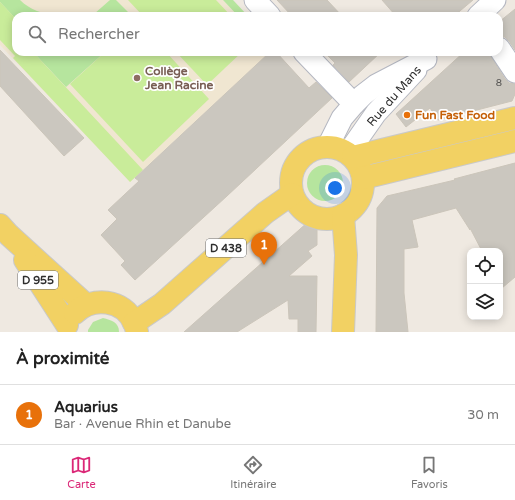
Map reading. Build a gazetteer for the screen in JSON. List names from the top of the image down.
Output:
{
  "streets": {
    "main road": ["D 438", "D 955"],
    "street": ["Rue du Mans"]
  },
  "crossings": [
    ["Rue du Mans", "D 438"]
  ],
  "places": ["Collège Jean Racine", "Fun Fast Food"],
  "house_numbers": ["8"],
  "page": {
    "search": "Rechercher",
    "pins": "1",
    "heading": "À proximité",
    "list": [
      {
        "mark": "1",
        "name": "Aquarius",
        "note": "Bar · Avenue Rhin et Danube",
        "value": "30 m"
      }
    ],
    "nav": ["Carte", "Itinéraire", "Favoris"]
  }
}
